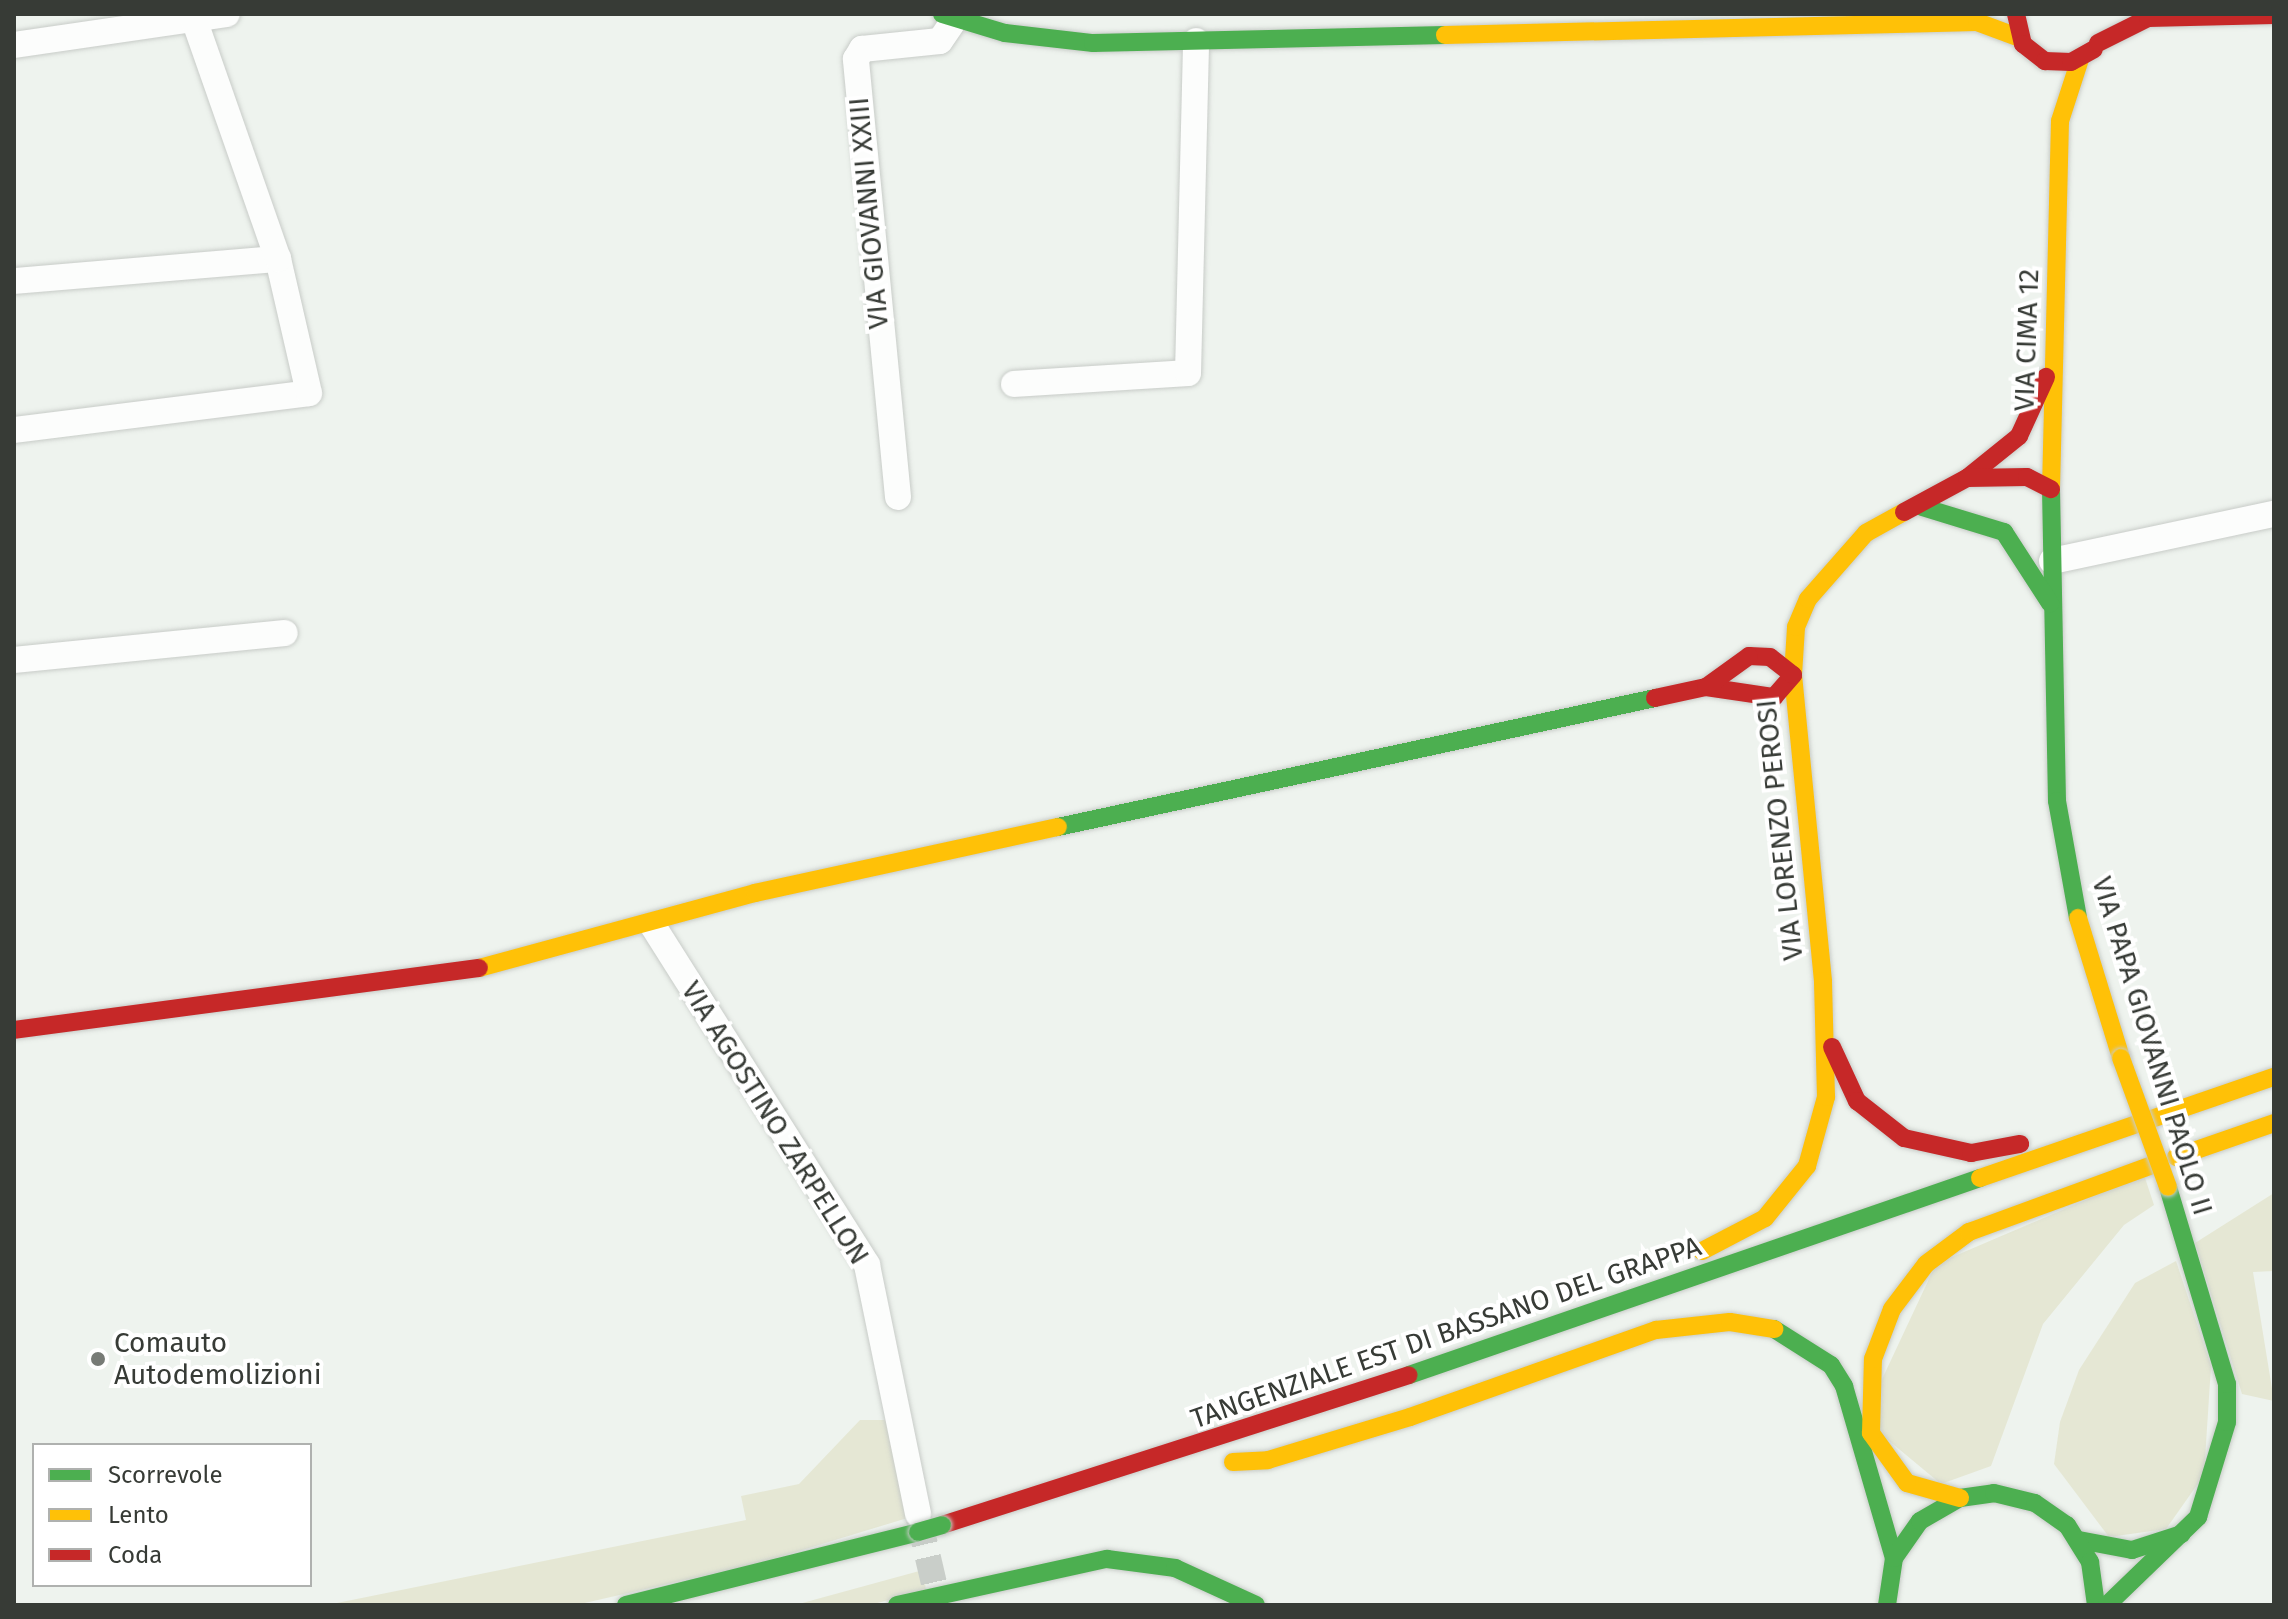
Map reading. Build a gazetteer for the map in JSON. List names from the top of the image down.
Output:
{
  "streets": {
    "main road": [
      "VIA CIMA 12",
      "VIA LORENZO PEROSI",
      "VIA PAPA GIOVANNI PAOLO II",
      "TANGENZIALE EST DI BASSANO DEL GRAPPA"
    ],
    "street": ["VIA GIOVANNI XXIII", "VIA AGOSTINO ZARPELLON"]
  },
  "crossings": [
    ["VIA CIMA 12", "VIA PAPA GIOVANNI PAOLO II"],
    ["VIA AGOSTINO ZARPELLON", "TANGENZIALE EST DI BASSANO DEL GRAPPA"]
  ],
  "places": ["Comauto Autodemolizioni"],
  "legend": ["Scorrevole", "Lento", "Coda"]
}
